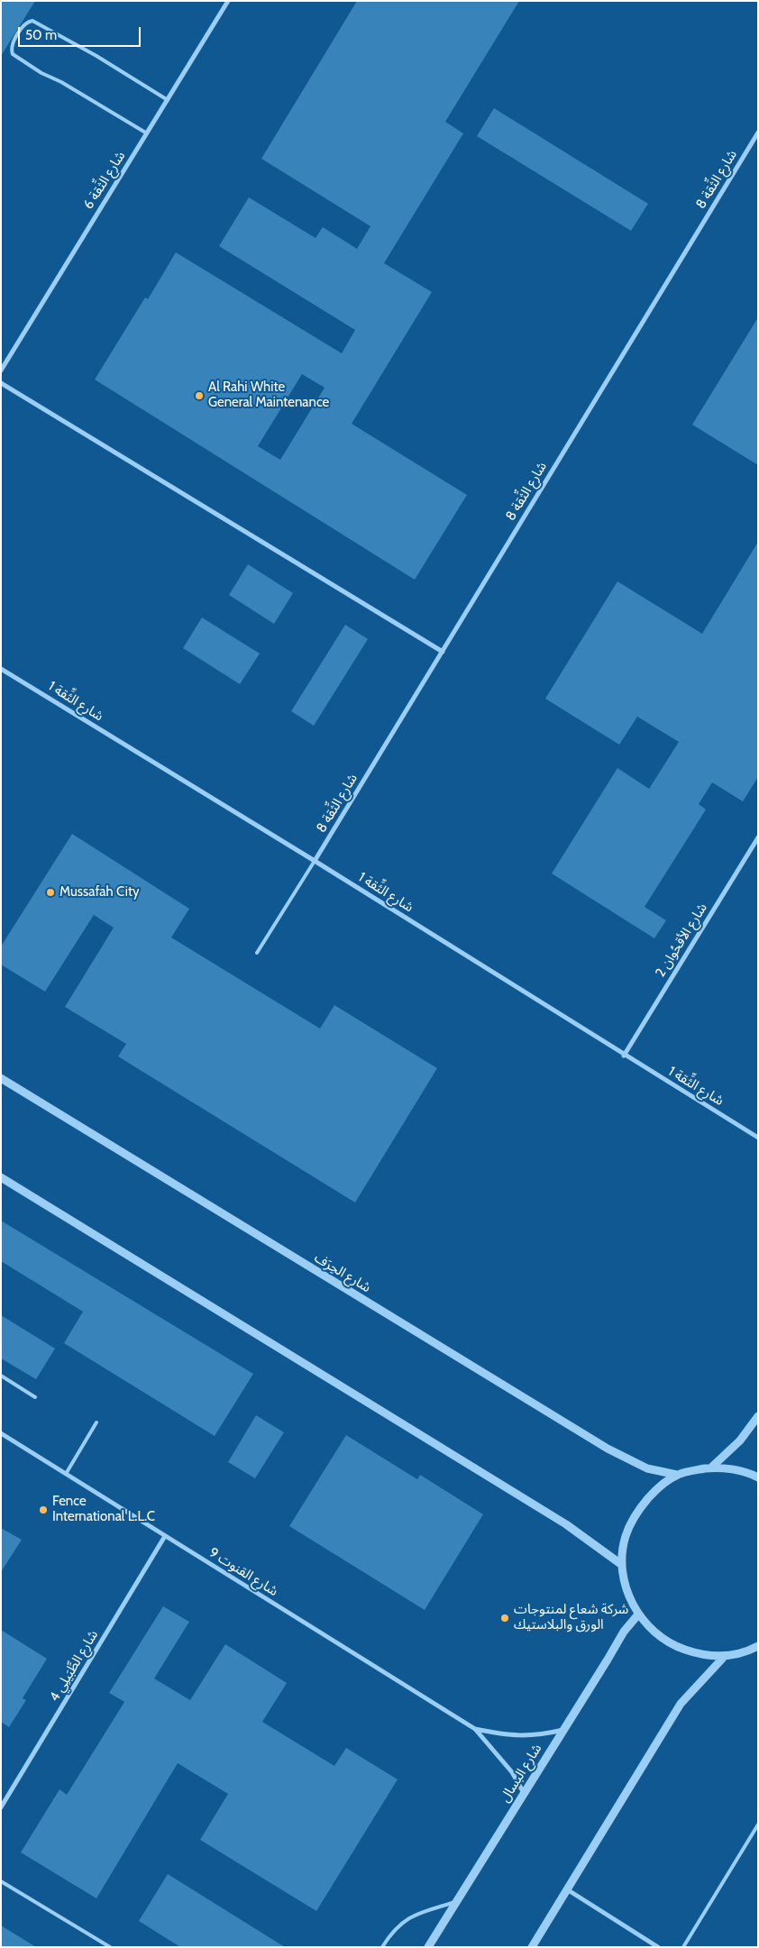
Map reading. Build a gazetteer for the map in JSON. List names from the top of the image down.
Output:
{
  "streets": {
    "street": [
      "شارع الثِّقة 8",
      "شارع الثِّقة 6",
      "شارع الثِّقة 1",
      "شارع الأقحُوان 2",
      "شارع الحِرَف",
      "شارع القنوت 9",
      "شارع الطِّبَيلِي 4",
      "شارع البسال"
    ]
  },
  "crossings": [
    ["شارع الثِّقة 8", "شارع الثِّقة 1"],
    ["شارع الثِّقة 1", "شارع الأقحُوان 2"],
    ["شارع القنوت 9", "شارع الطِّبَيلِي 4"],
    ["شارع القنوت 9", "شارع البسال"]
  ],
  "places": [
    "Al Rahi White General Maintenance",
    "Mussafah City",
    "Fence International L.L.C",
    "شركة شعاع لمنتوجات الورق والبلاستيك"
  ],
  "scale_bar": "50 m"
}
